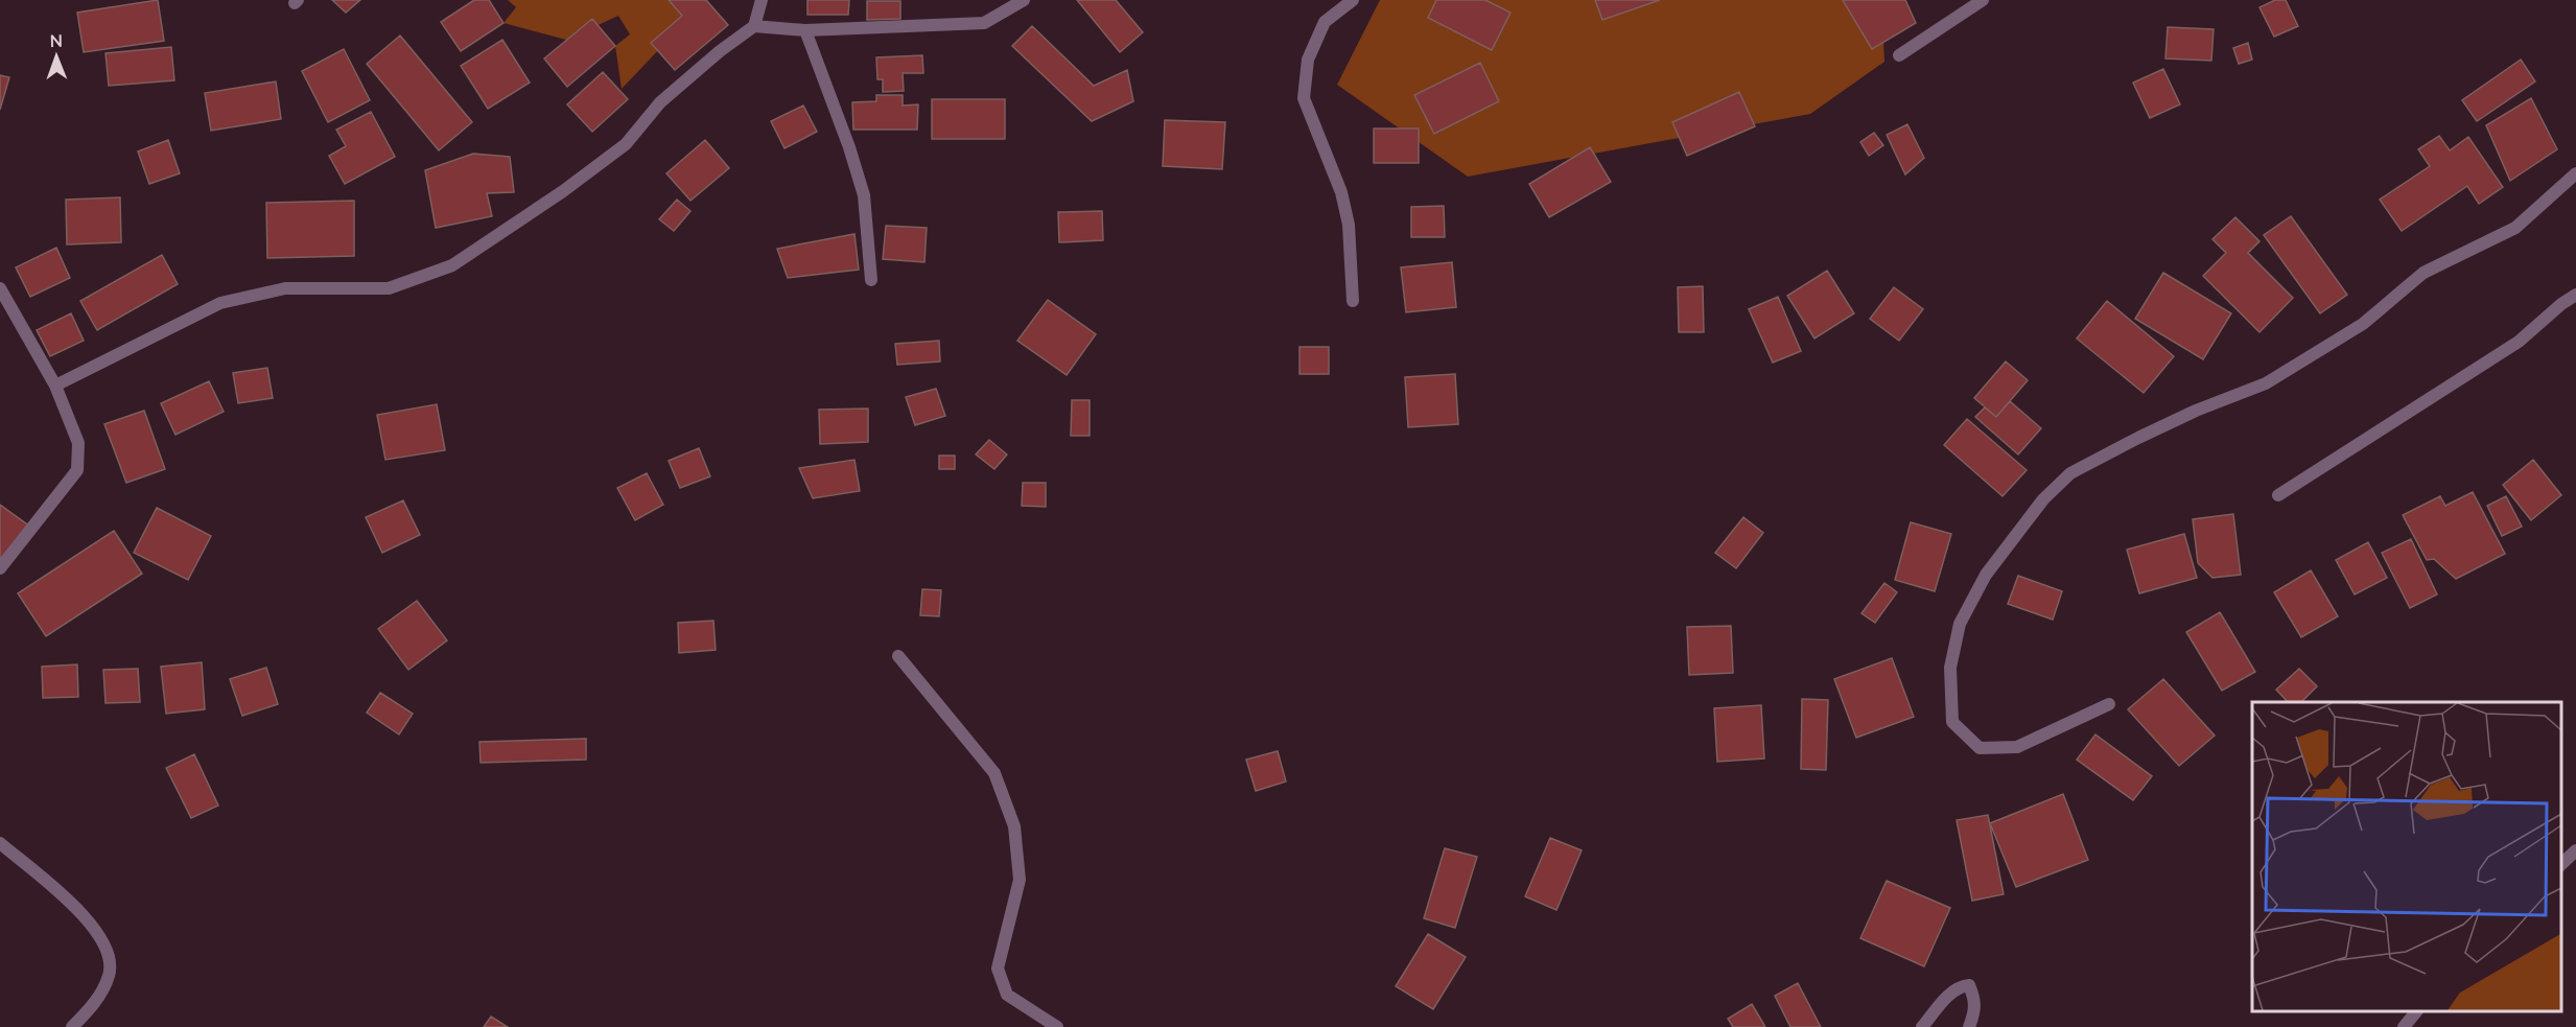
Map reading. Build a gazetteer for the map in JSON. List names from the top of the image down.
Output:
{
  "north": "top"
}
